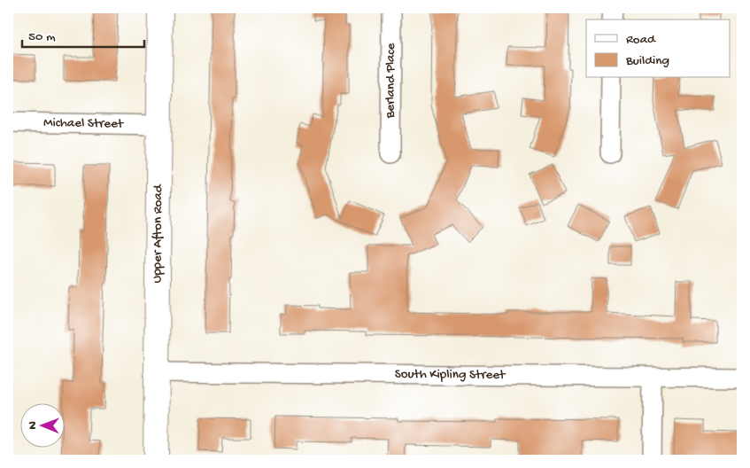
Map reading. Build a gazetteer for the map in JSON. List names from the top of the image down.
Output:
{
  "streets": {
    "street": [
      "Berland Place",
      "Michael Street",
      "Upper Afton Road",
      "South Kipling Street"
    ]
  },
  "crossings": [
    ["Michael Street", "Upper Afton Road"],
    ["Upper Afton Road", "South Kipling Street"]
  ],
  "legend": ["Road", "Building"],
  "scale_bar": "50 m",
  "north": "left"
}
